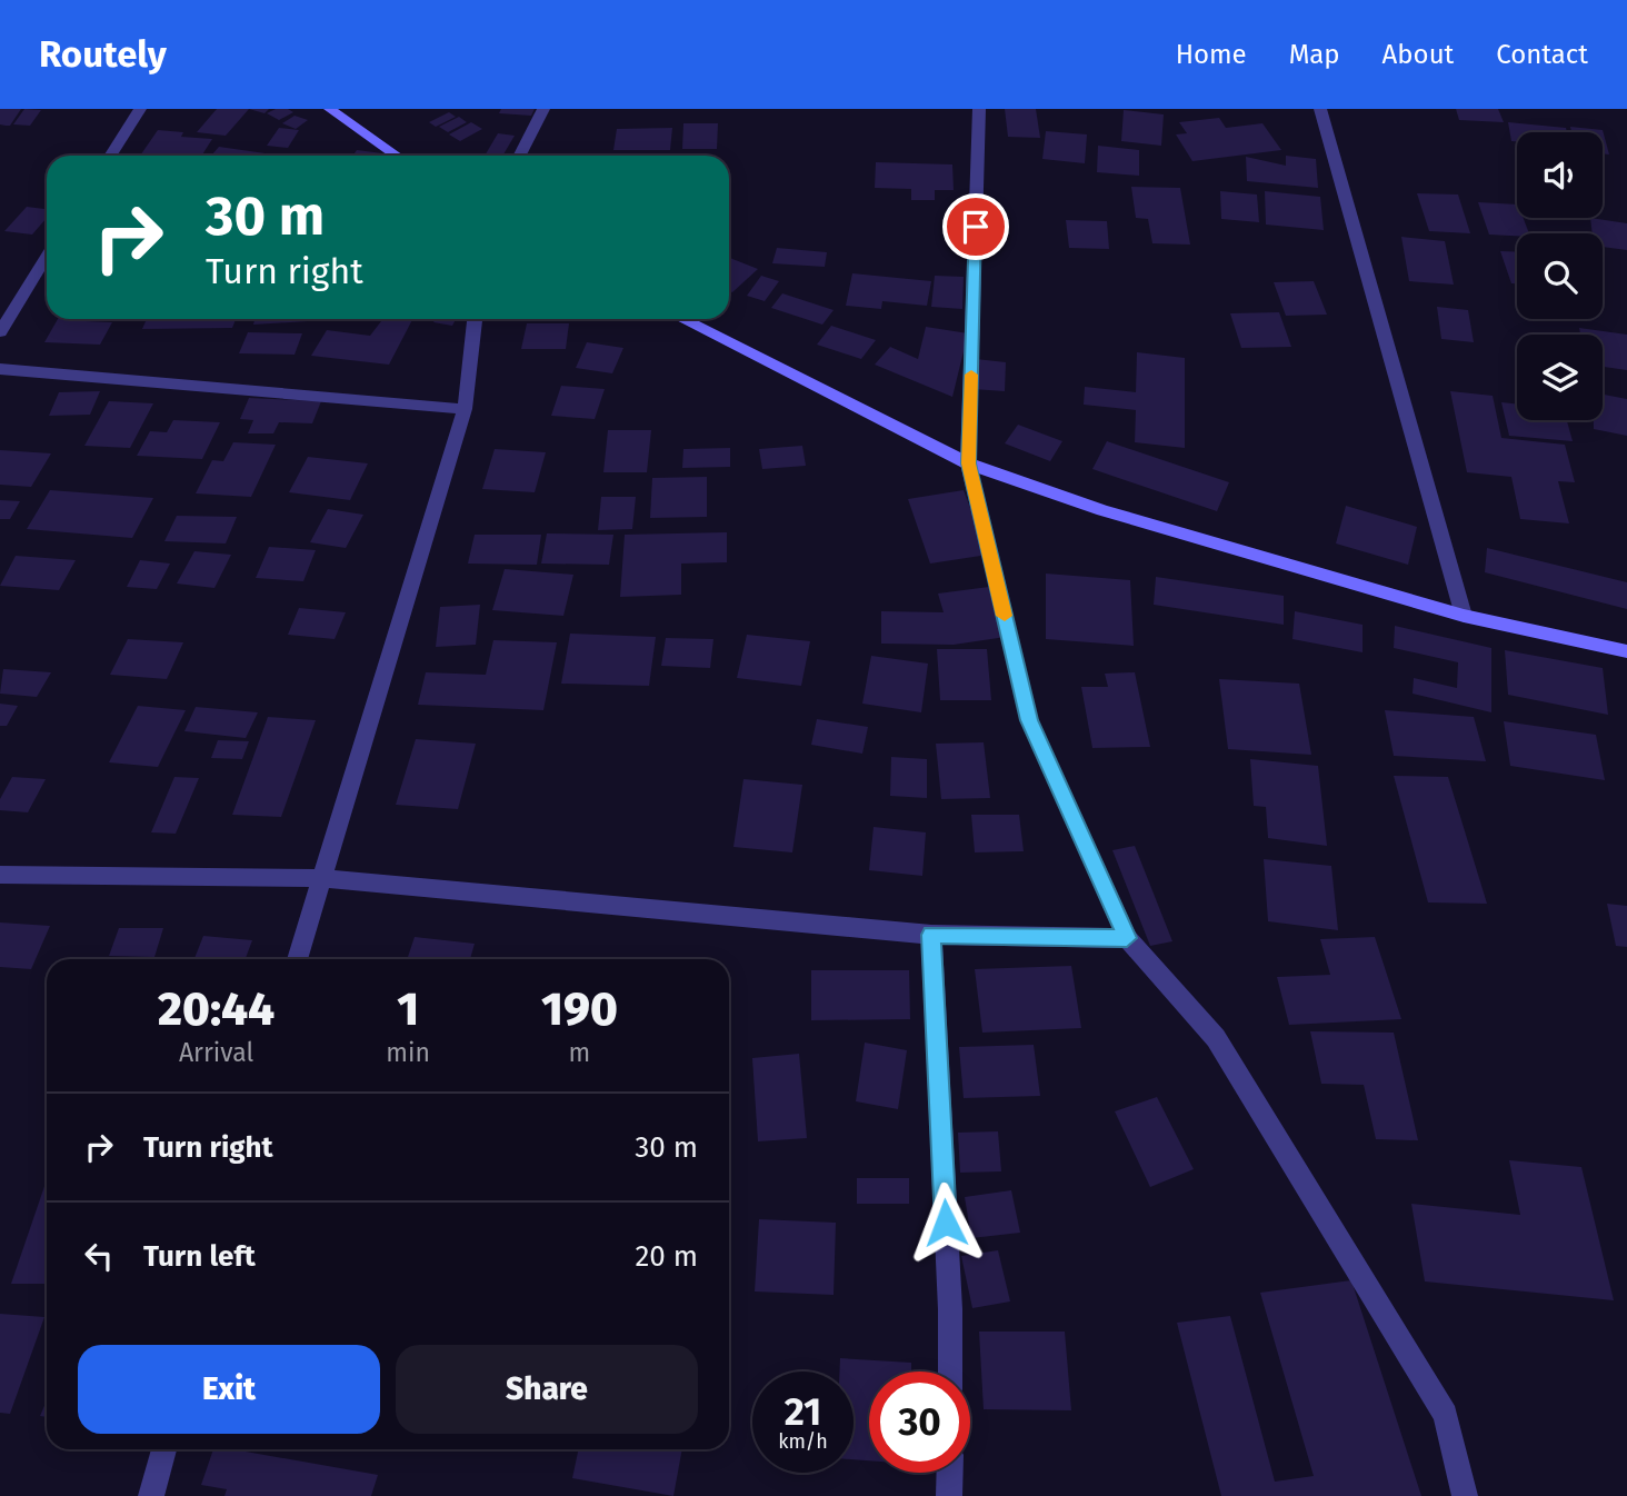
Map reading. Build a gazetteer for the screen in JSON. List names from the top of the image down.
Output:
{
  "page": {
    "header": "Routely",
    "nav": [
      "Home",
      "Map",
      "About",
      "Contact"
    ],
    "turn": ["30 m", "Turn right"],
    "eta": [
      "20:44",
      "Arrival",
      "1",
      "min",
      "190",
      "m"
    ],
    "list": [
      {
        "name": "Turn right",
        "value": "30 m"
      },
      {
        "name": "Turn left",
        "value": "20 m"
      }
    ],
    "buttons": ["Exit", "Share"],
    "speed": "21 km/h",
    "limit": "30"
  }
}
